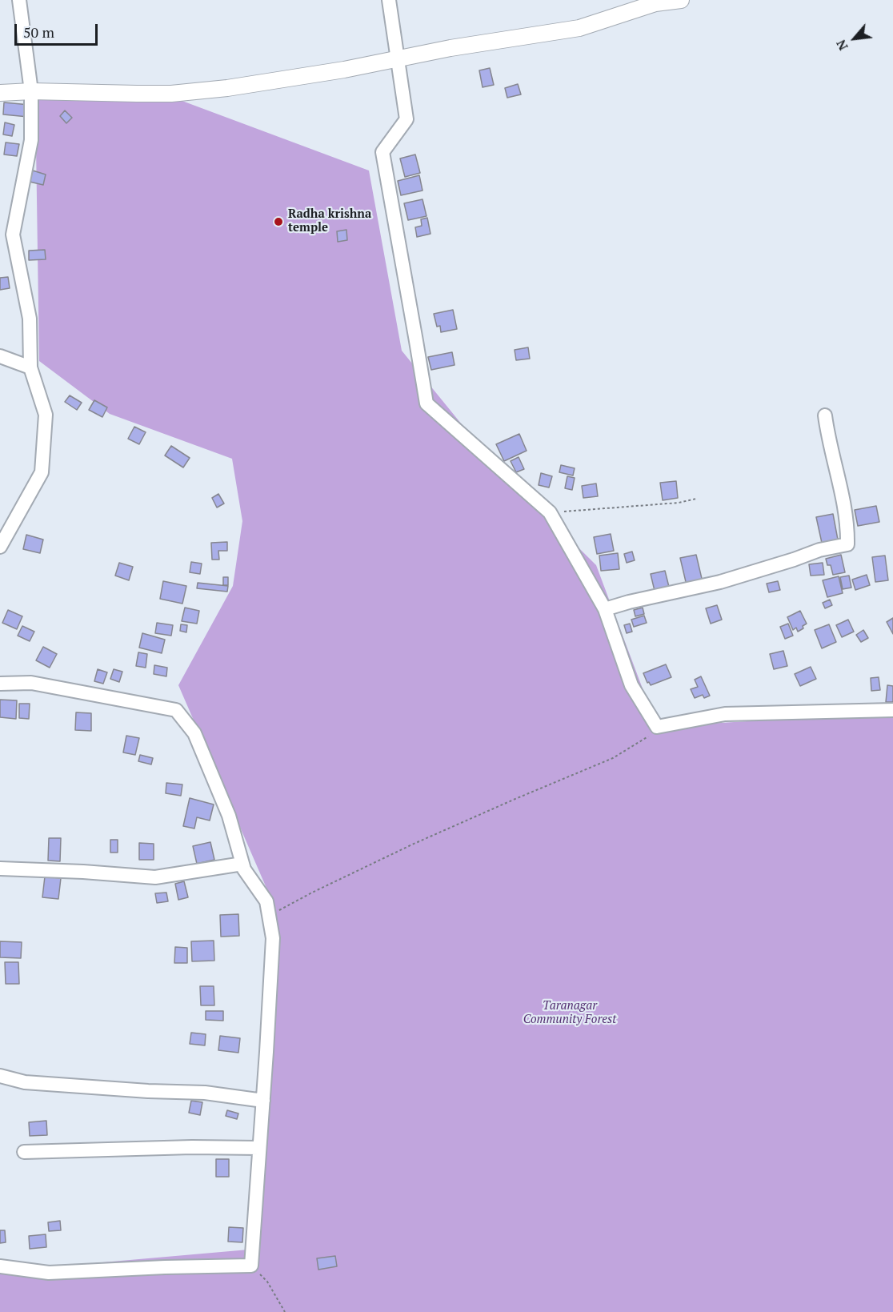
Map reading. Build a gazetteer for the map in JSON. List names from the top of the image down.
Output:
{
  "parks": ["Taranagar Community Forest"],
  "places": ["Radha krishna temple"],
  "scale_bar": "50 m",
  "north": "bottom left"
}
